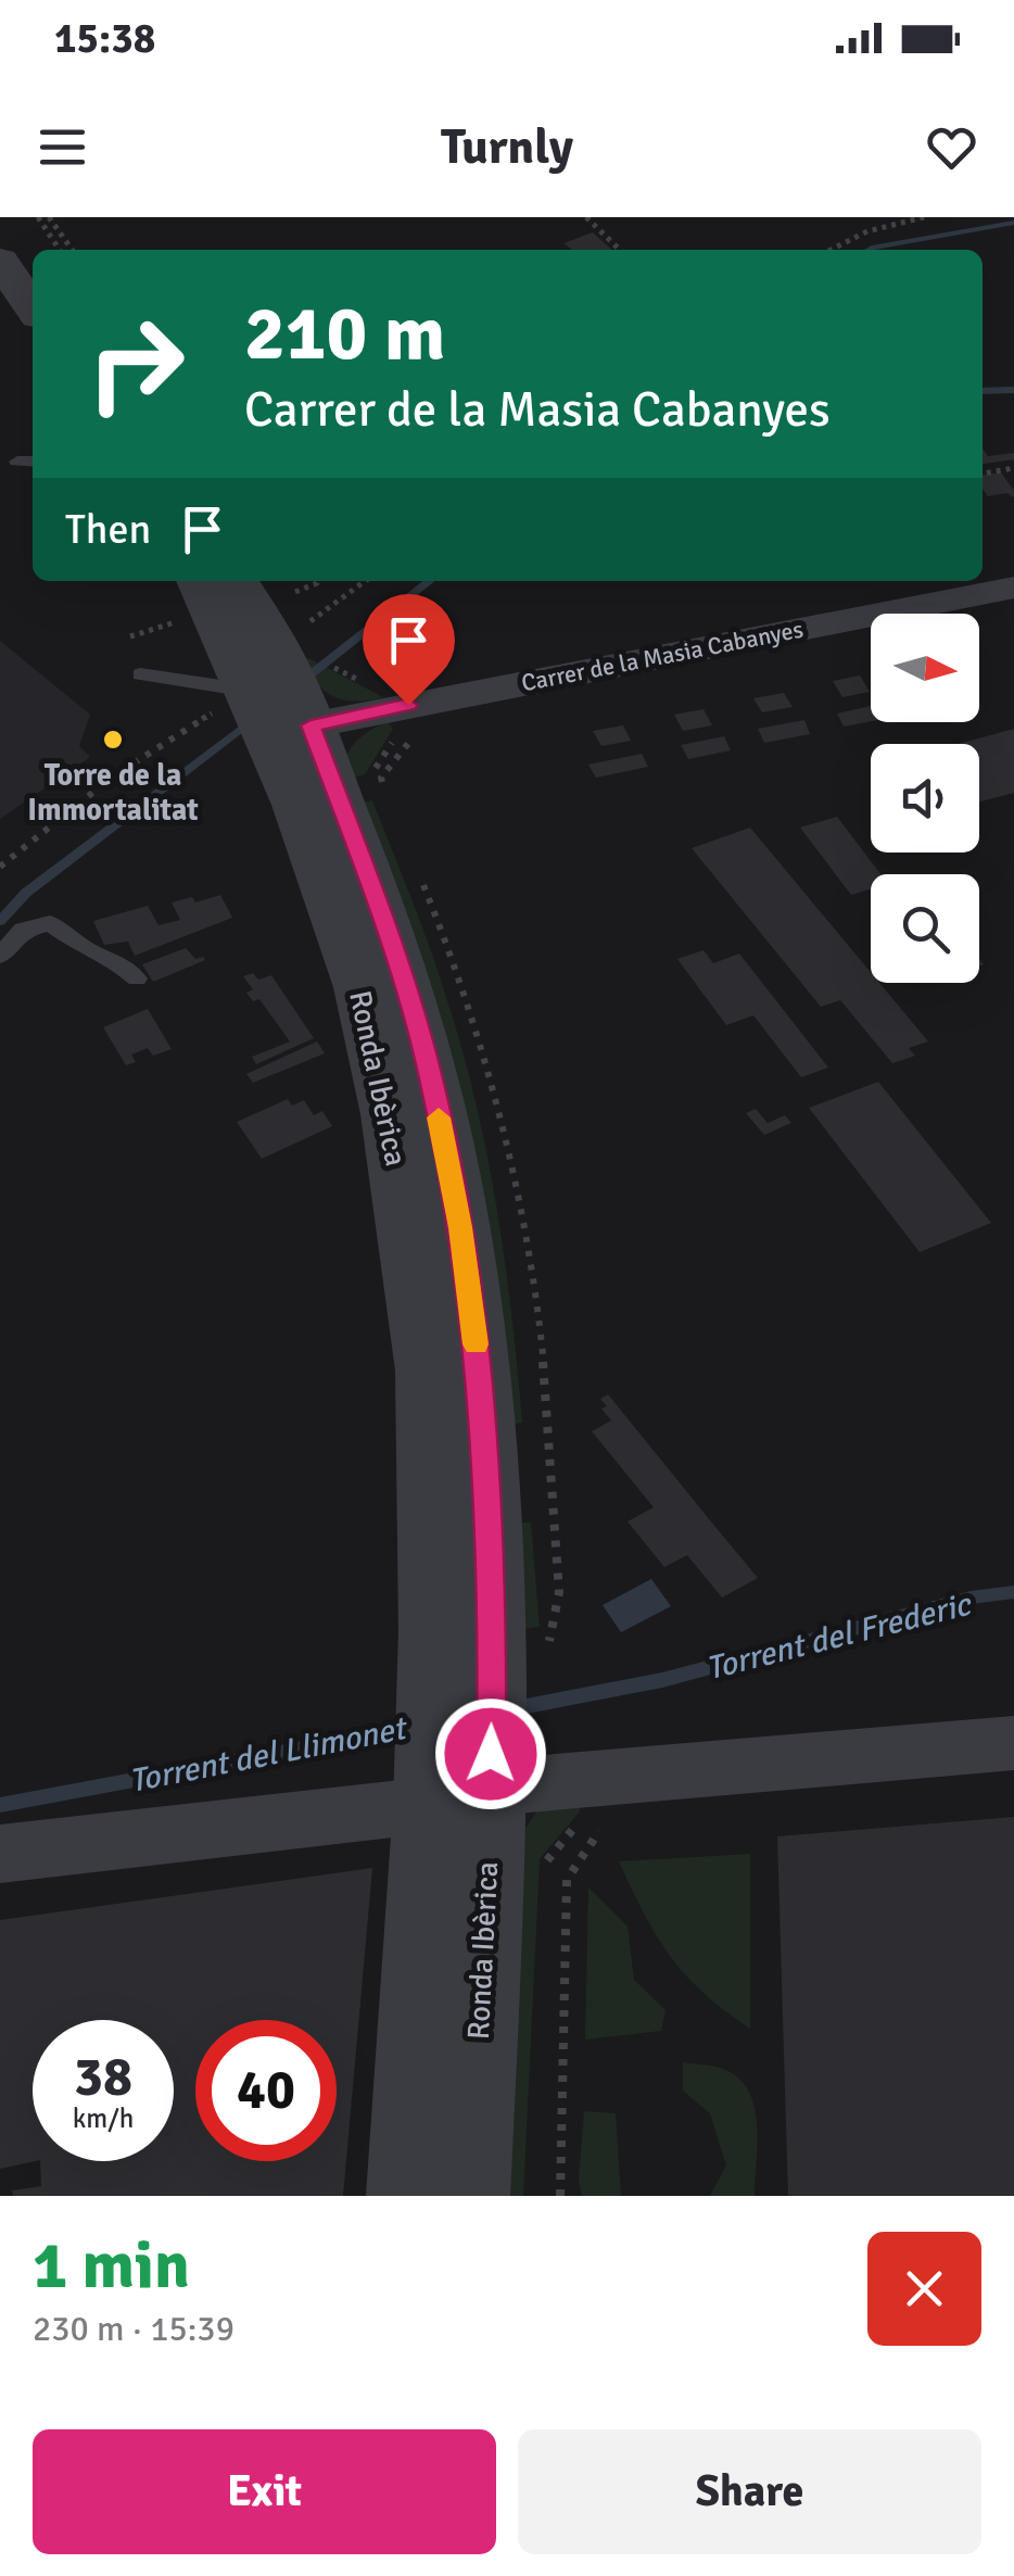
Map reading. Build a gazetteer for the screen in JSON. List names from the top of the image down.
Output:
{
  "streets": {
    "street": ["Carrer de la Masia Cabanyes", "Ronda Ibèrica"]
  },
  "crossings": [
    ["Carrer de la Masia Cabanyes", "Ronda Ibèrica"]
  ],
  "water": ["Torrent del Frederic", "Torrent del Llimonet"],
  "places": ["Torre de la Immortalitat"],
  "north": "right",
  "page": {
    "status": "15:38",
    "header": "Turnly",
    "turn": ["210 m", "Carrer de la Masia Cabanyes"],
    "then": "Then",
    "speed": "38 km/h",
    "limit": "40",
    "heading": ["1 min", "230 m · 15:39"],
    "buttons": ["Exit", "Share"]
  }
}
